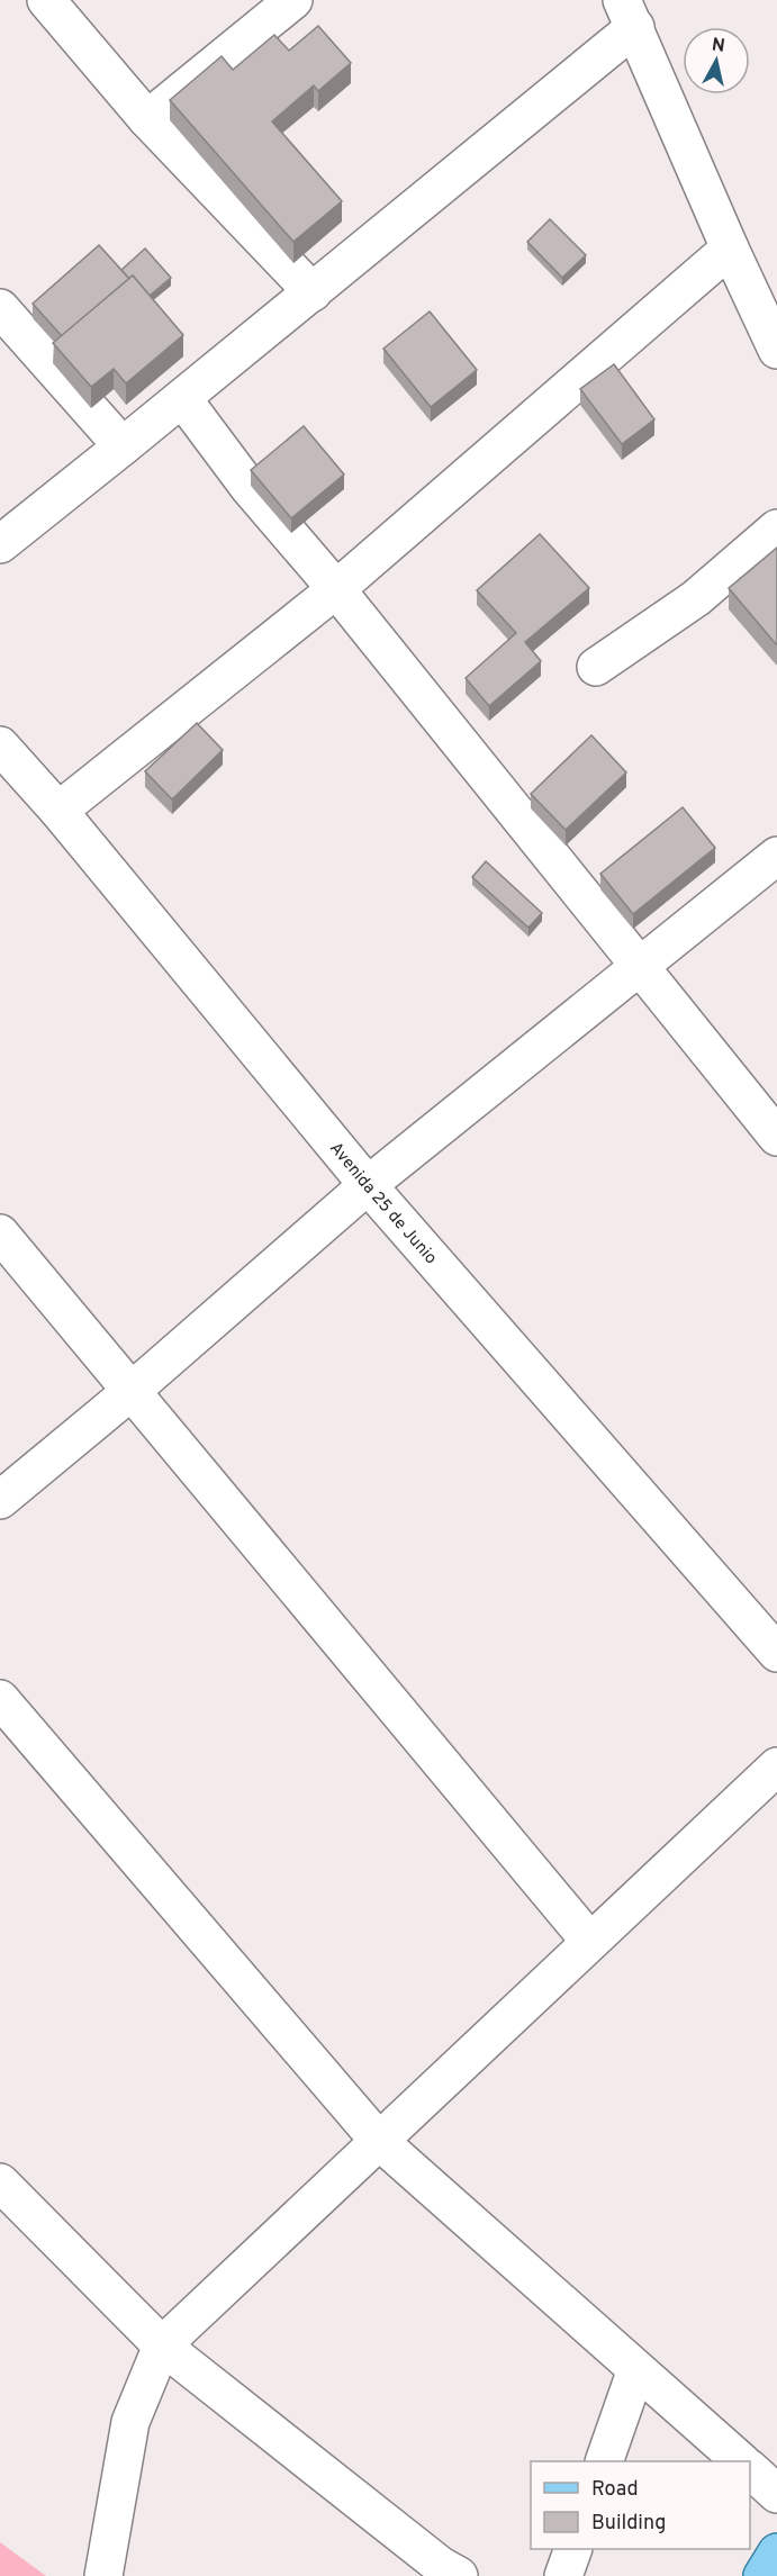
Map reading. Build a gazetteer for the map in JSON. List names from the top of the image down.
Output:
{
  "streets": {
    "street": ["Avenida 25 de Junio"]
  },
  "legend": ["Road", "Building"],
  "north": "top"
}
